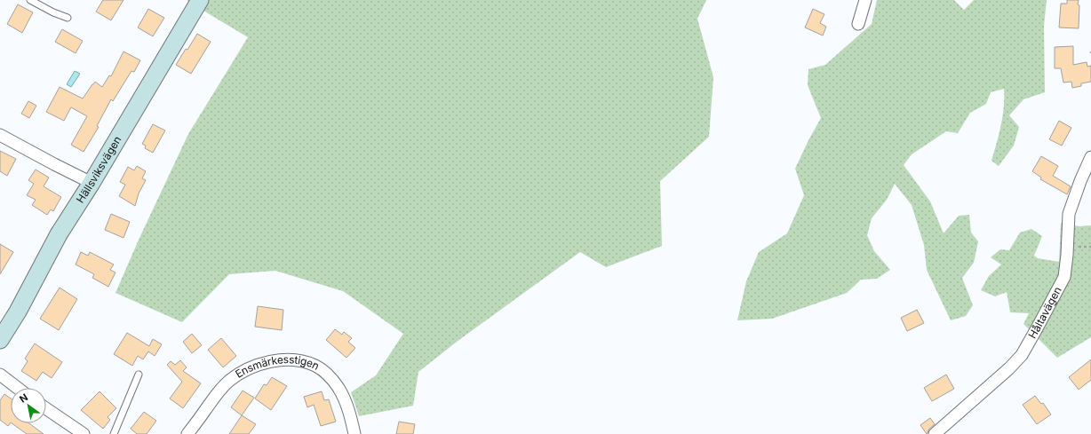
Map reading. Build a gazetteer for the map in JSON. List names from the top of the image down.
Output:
{
  "streets": {
    "street": ["Hällsviksvägen", "Håltavägen", "Ensmärkesstigen"]
  },
  "north": "top left"
}
